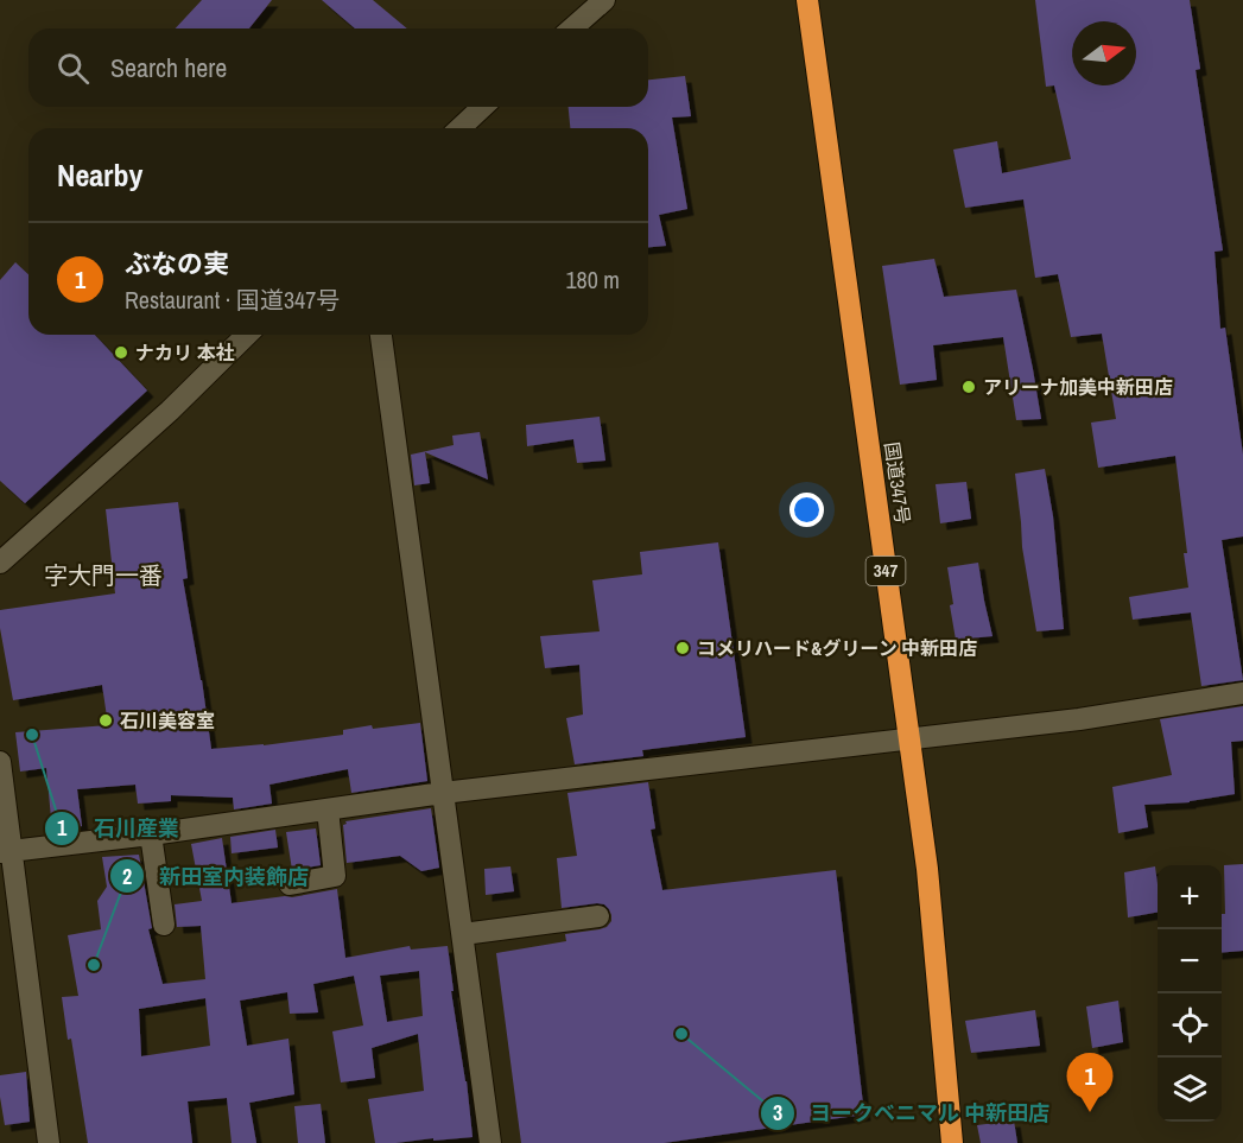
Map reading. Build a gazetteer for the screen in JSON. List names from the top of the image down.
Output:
{
  "streets": {
    "highway": ["国道347号", "347"]
  },
  "districts": ["字大門一番"],
  "places": [
    "ナカリ 本社",
    "アリーナ加美中新田店",
    "コメリハード&グリーン 中新田店",
    "石川美容室",
    "石川産業",
    "新田室内装飾店",
    "ヨークベニマル 中新田店"
  ],
  "north": "right",
  "page": {
    "search": "Search here",
    "heading": "Nearby",
    "list": [
      {
        "mark": "1",
        "name": "ぶなの実",
        "note": "Restaurant · 国道347号",
        "value": "180 m"
      }
    ],
    "map_buttons": ["+", "−"],
    "pins": "1"
  }
}
